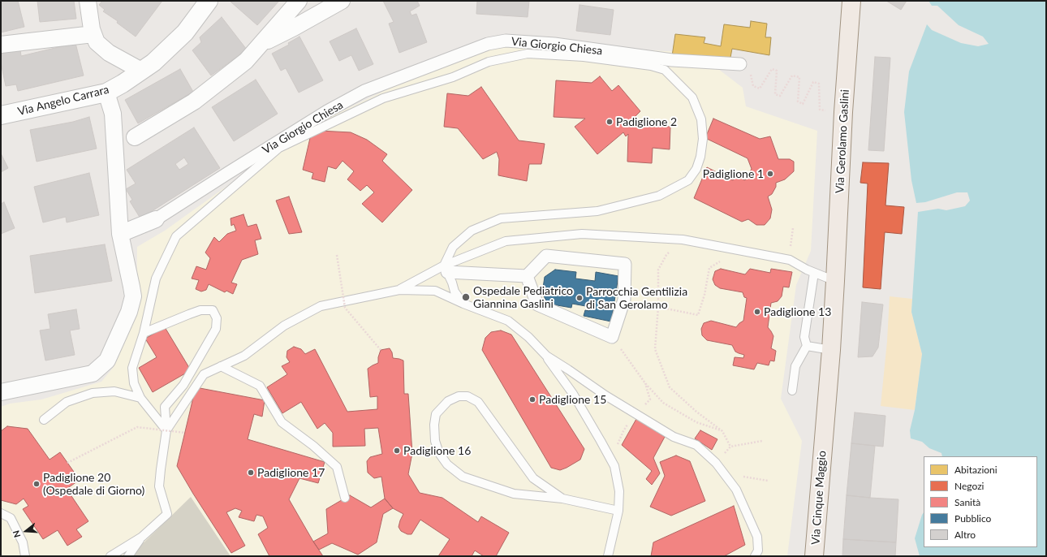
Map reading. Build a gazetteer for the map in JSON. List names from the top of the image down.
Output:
{
  "streets": {
    "main road": ["Via Gerolamo Gaslini", "Via Cinque Maggio"],
    "street": ["Via Giorgio Chiesa", "Via Angelo Carrara"]
  },
  "crossings": [
    ["Via Gerolamo Gaslini", "Via Cinque Maggio"]
  ],
  "places": [
    "Padiglione 2",
    "Padiglione 1",
    "Ospedale Pediatrico Giannina Gaslini",
    "Parrocchia Gentilizia di San Gerolamo",
    "Padiglione 13",
    "Padiglione 15",
    "Padiglione 16",
    "Padiglione 17",
    "Padiglione 20 (Ospedale di Giorno)"
  ],
  "legend": [
    "Abitazioni",
    "Negozi",
    "Sanità",
    "Pubblico",
    "Altro"
  ],
  "north": "left"
}
